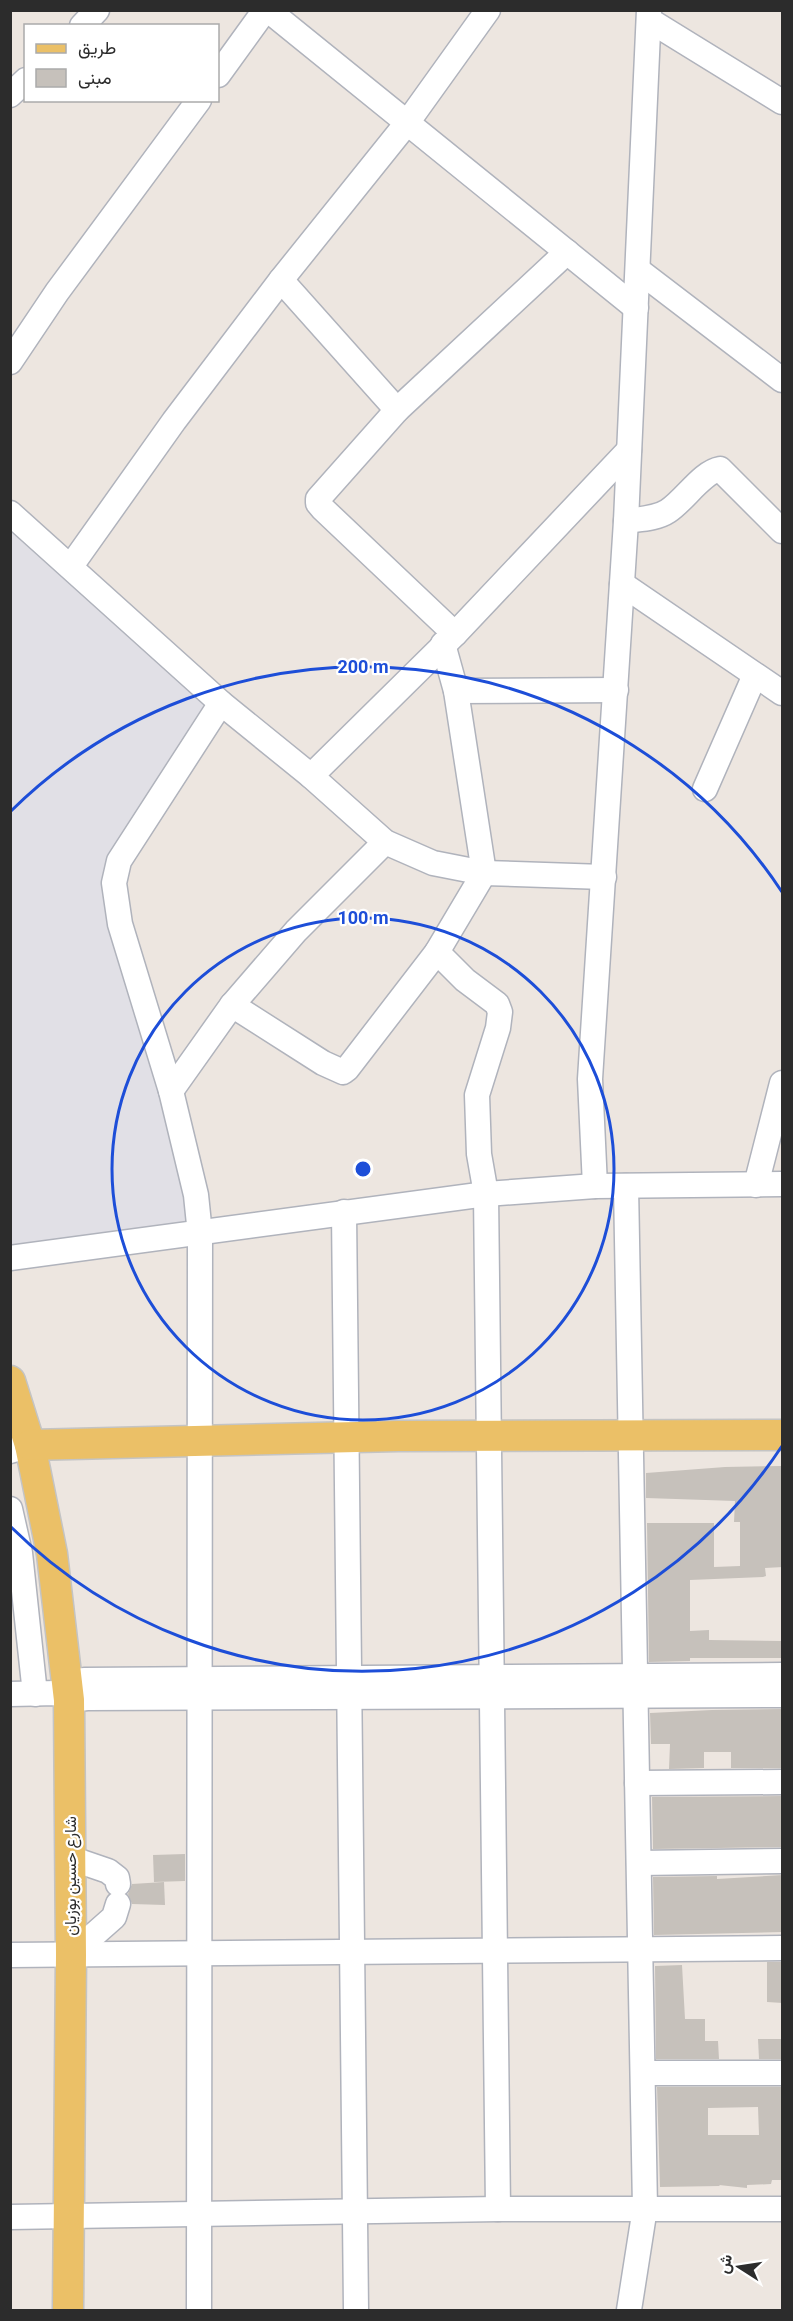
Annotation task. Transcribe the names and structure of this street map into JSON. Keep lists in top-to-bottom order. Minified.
{"streets":{"main road":["شارع حسين بوزيان"]},"legend":["طريق","مبنى"],"north":"left","rings":["200 m","100 m"]}
